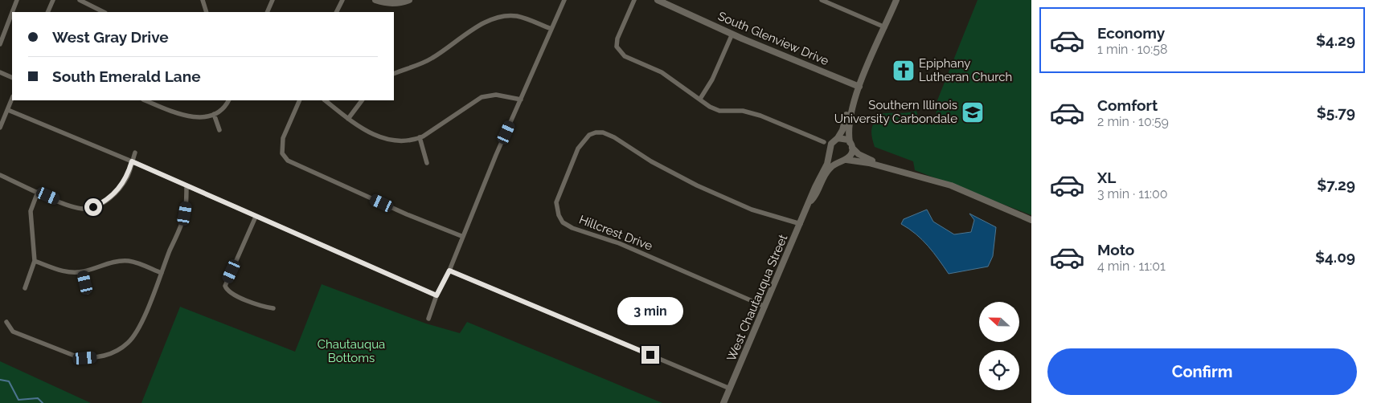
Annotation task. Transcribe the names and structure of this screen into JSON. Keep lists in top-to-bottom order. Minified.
{"streets":{"street":["South Glenview Drive","Hillcrest Drive","West Chautauqua Street"]},"crossings":[["South Glenview Drive","West Chautauqua Street"],["Hillcrest Drive","West Chautauqua Street"]],"parks":["Chautauqua Bottoms"],"places":{"church":["Epiphany Lutheran Church"],"school or university":["Southern Illinois University Carbondale"]},"north":"left","page":{"list":[{"name":"Economy","note":"1 min · 10:58","value":"$4.29"},{"name":"Comfort","note":"2 min · 10:59","value":"$5.79"},{"name":"XL","note":"3 min · 11:00","value":"$7.29"},{"name":"Moto","note":"4 min · 11:01","value":"$4.09"}],"banner":["West Gray Drive","South Emerald Lane"],"bubble":"3 min","buttons":"Confirm"}}
